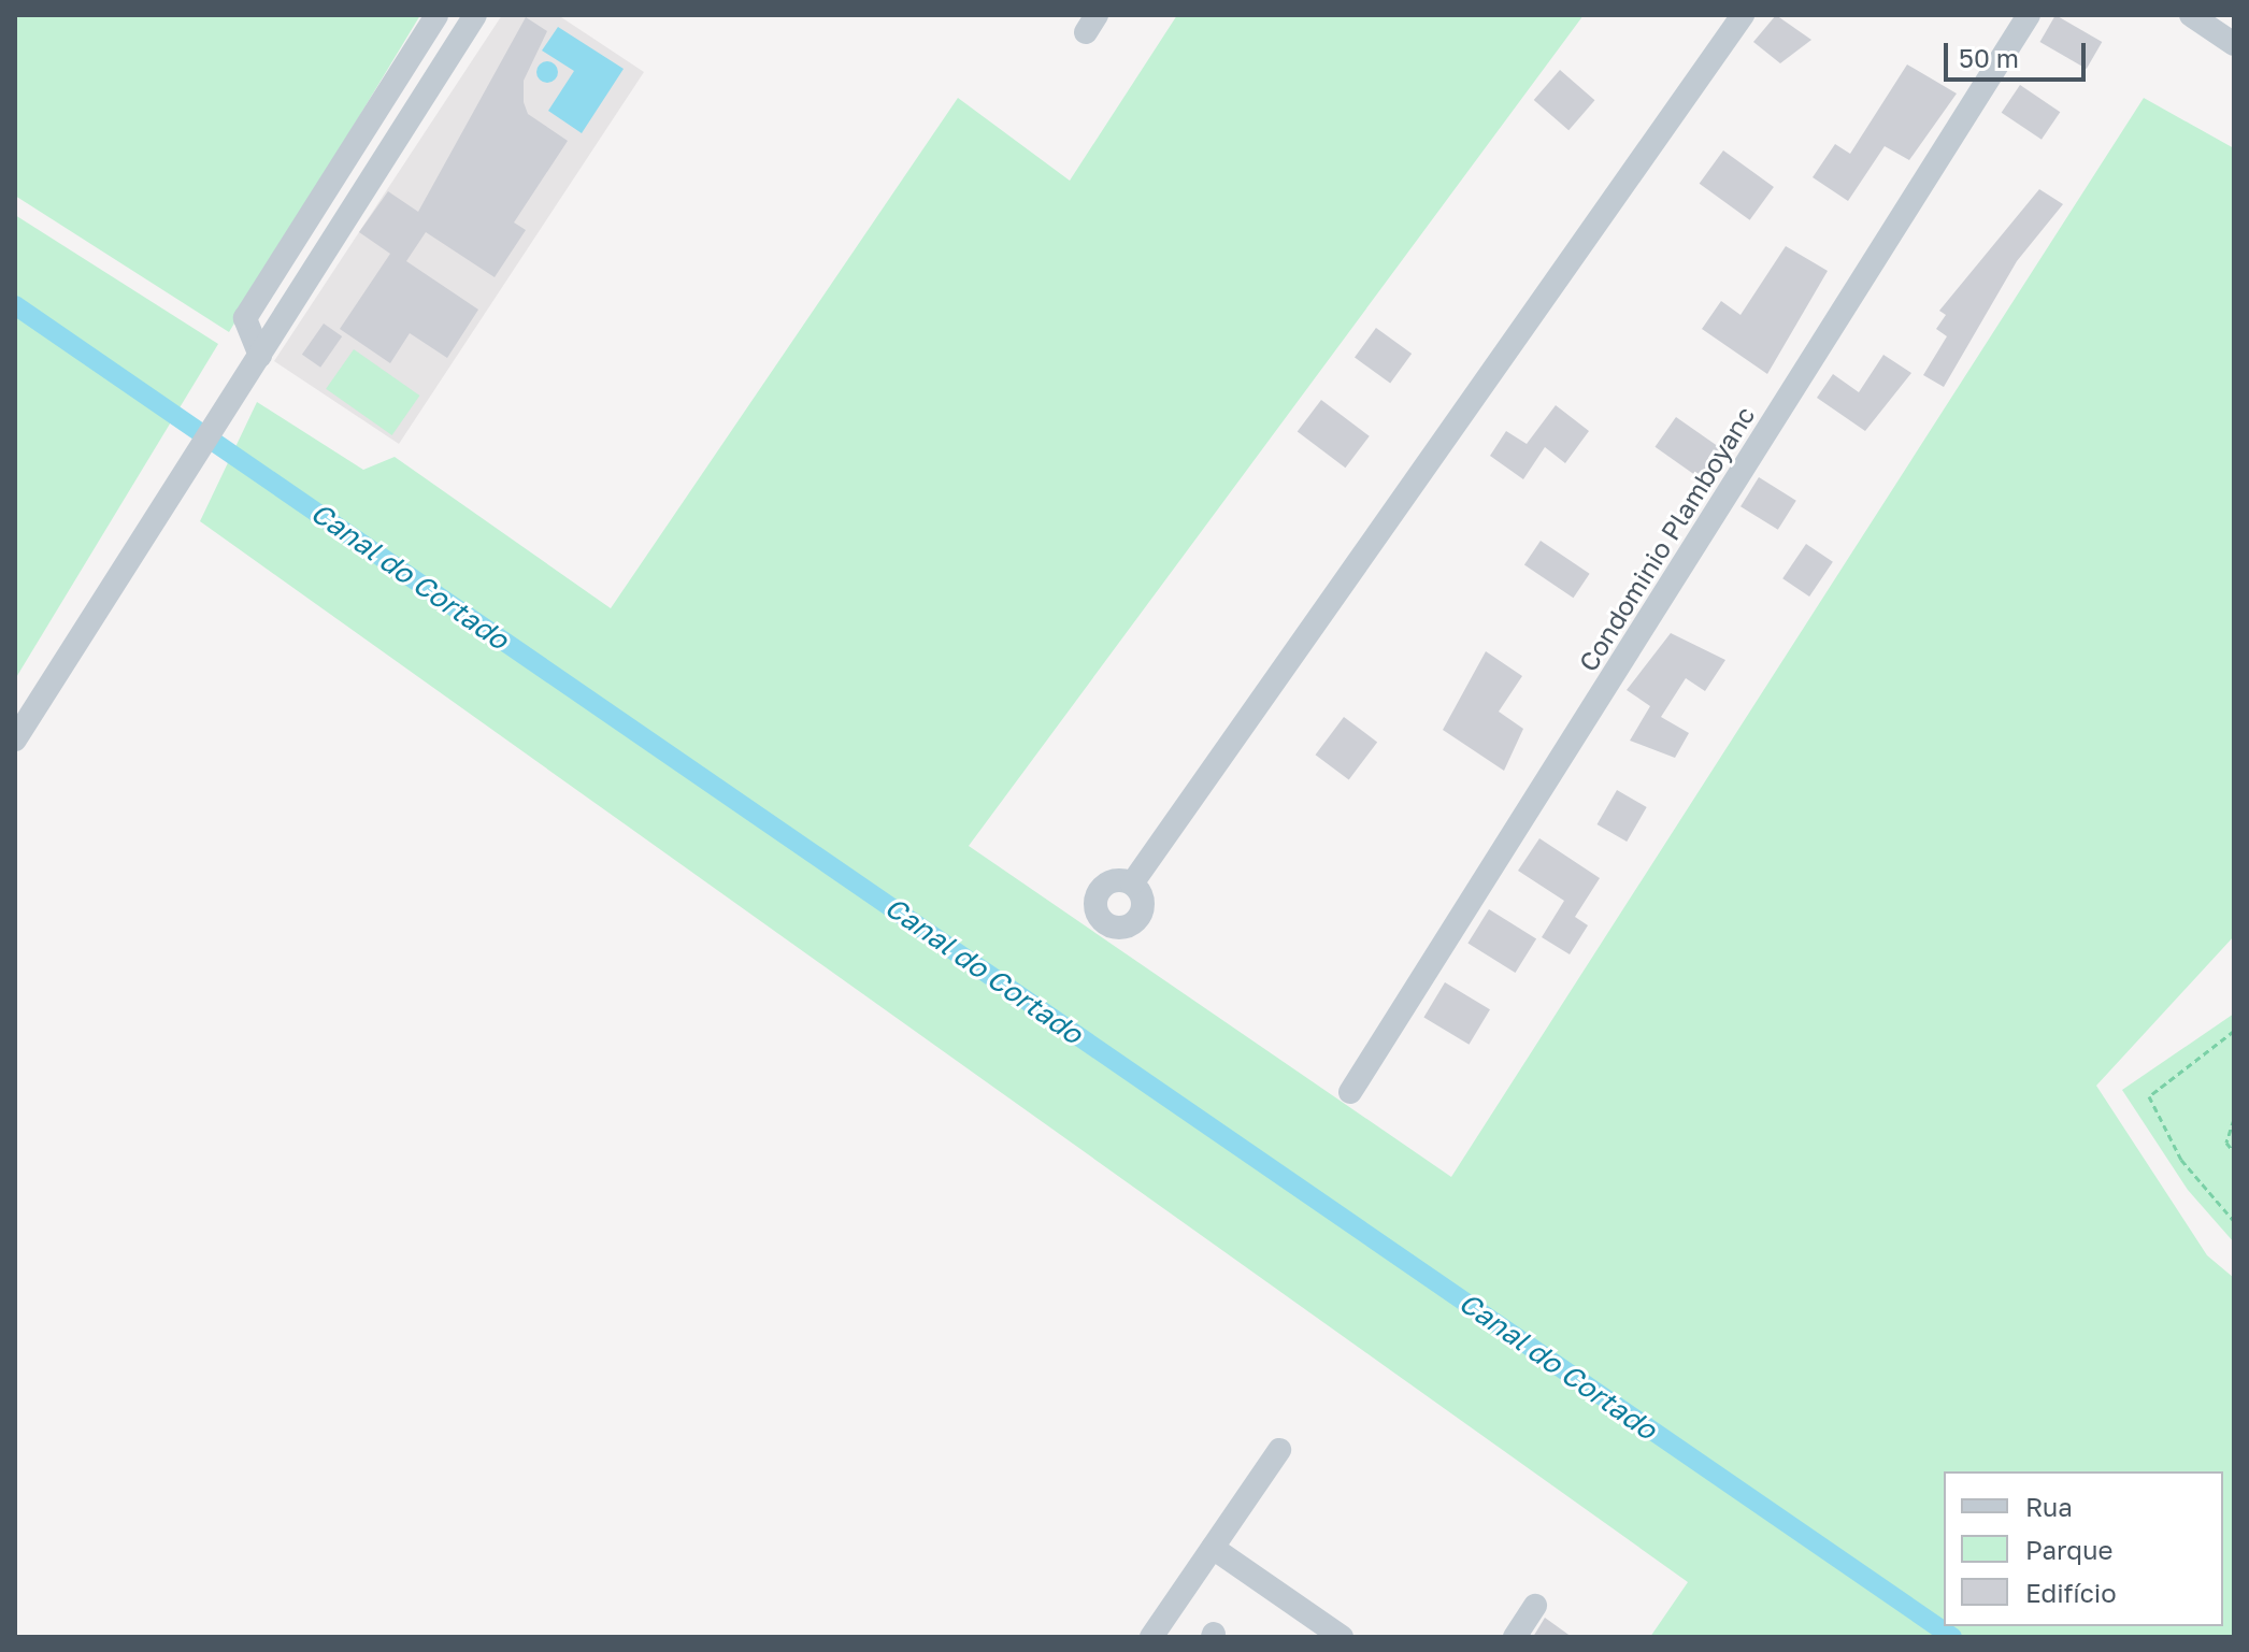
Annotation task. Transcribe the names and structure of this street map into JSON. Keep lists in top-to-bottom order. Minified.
{"streets":{"street":["Condominio Plamboyanc"]},"water":["Canal do Cortado"],"legend":["Rua","Parque","Edifício"],"scale_bar":"50 m"}
